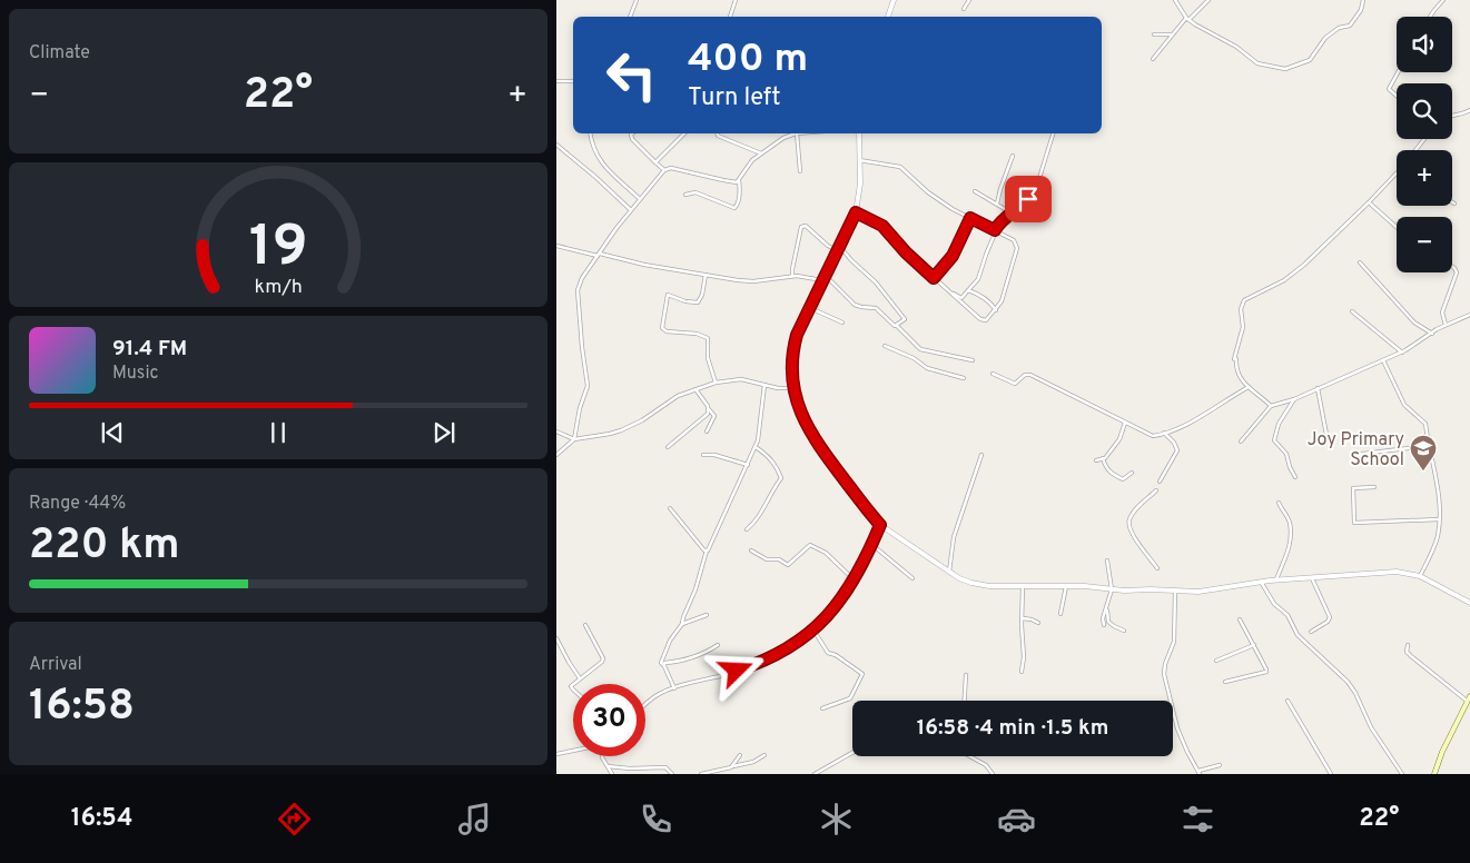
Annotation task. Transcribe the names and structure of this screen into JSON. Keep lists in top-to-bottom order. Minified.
{"places":{"school or university":["Joy Primary School"]},"page":{"tile":["Climate",["Range · 44%","220 km"],["Arrival","16:58"]],"map_buttons":["+","−"],"turn":["400 m","Turn left"],"heat":["−","22°","+"],"song":["91.4 FM","Music"],"limit":"30","trip":"16:58 · 4 min · 1.5 km","tabs":["16:54","22°"],"gauge":["19","km/h"]}}
